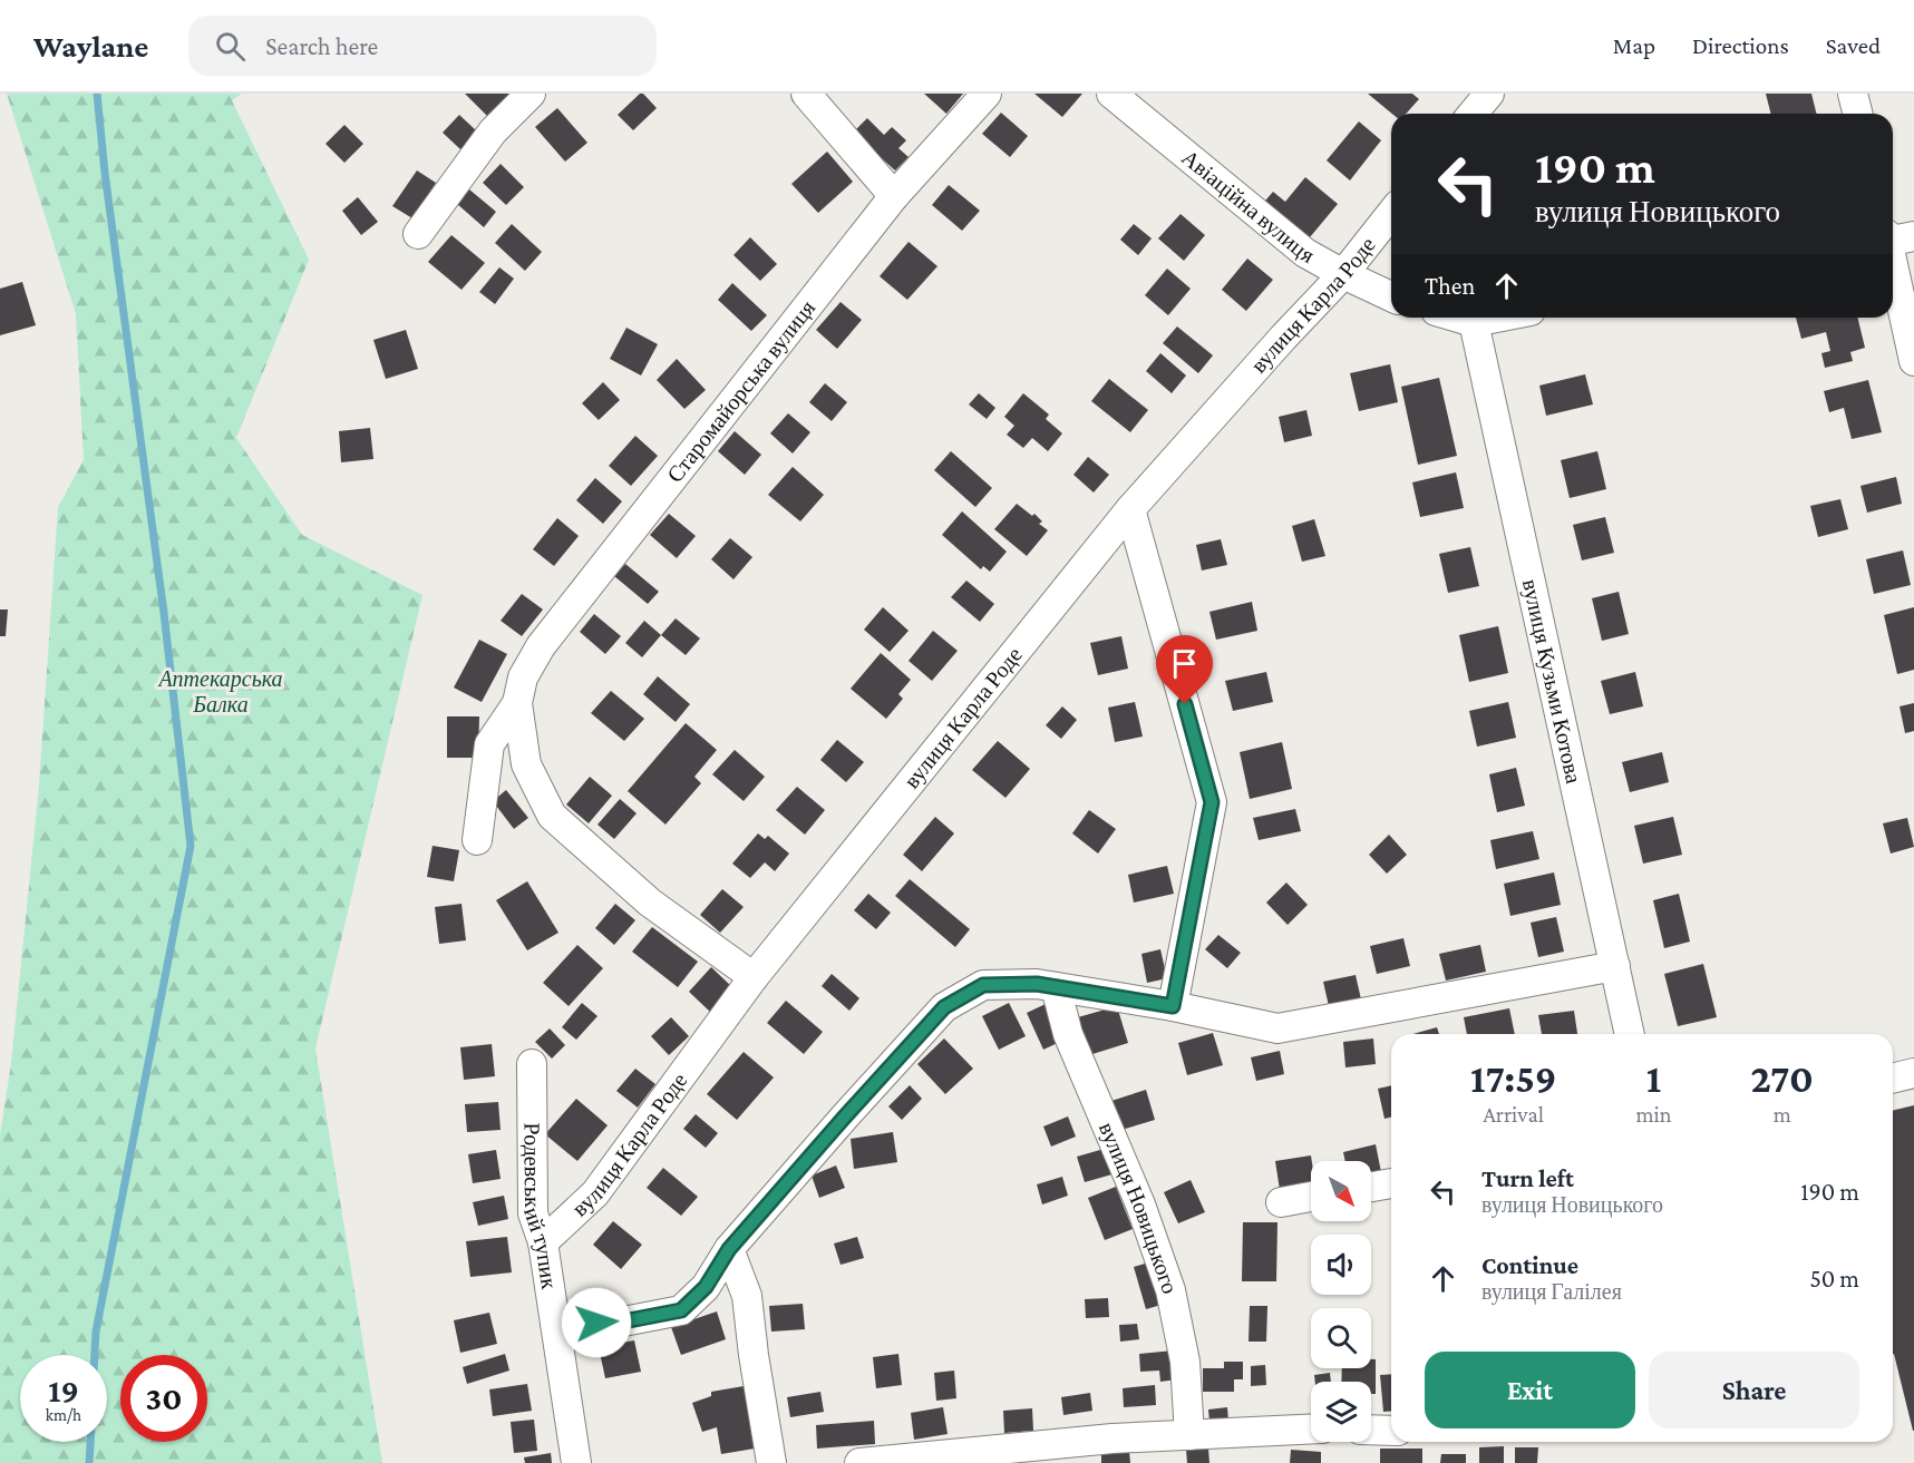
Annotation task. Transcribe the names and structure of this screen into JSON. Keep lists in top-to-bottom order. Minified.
{"streets":{"street":["Авіаційна вулиця","вулиця Карла Роде","Старомайорська вулиця","вулиця Кузьми Котова","Родевський тупик","вулиця Новицького"]},"crossings":[["Авіаційна вулиця","вулиця Карла Роде"],["вулиця Карла Роде","Старомайорська вулиця"],["вулиця Карла Роде","Родевський тупик"]],"parks":["Аптекарська Балка"],"north":"bottom right","page":{"header":"Waylane","search":"Search here","nav":["Map","Directions","Saved"],"turn":["190 m","вулиця Новицького"],"then":"Then","eta":["17:59","Arrival","1","min","270","m"],"list":[{"name":"Turn left","note":"вулиця Новицького","value":"190 m"},{"name":"Continue","note":"вулиця Галілея","value":"50 m"}],"buttons":["Exit","Share"],"speed":"19 km/h","limit":"30"}}
